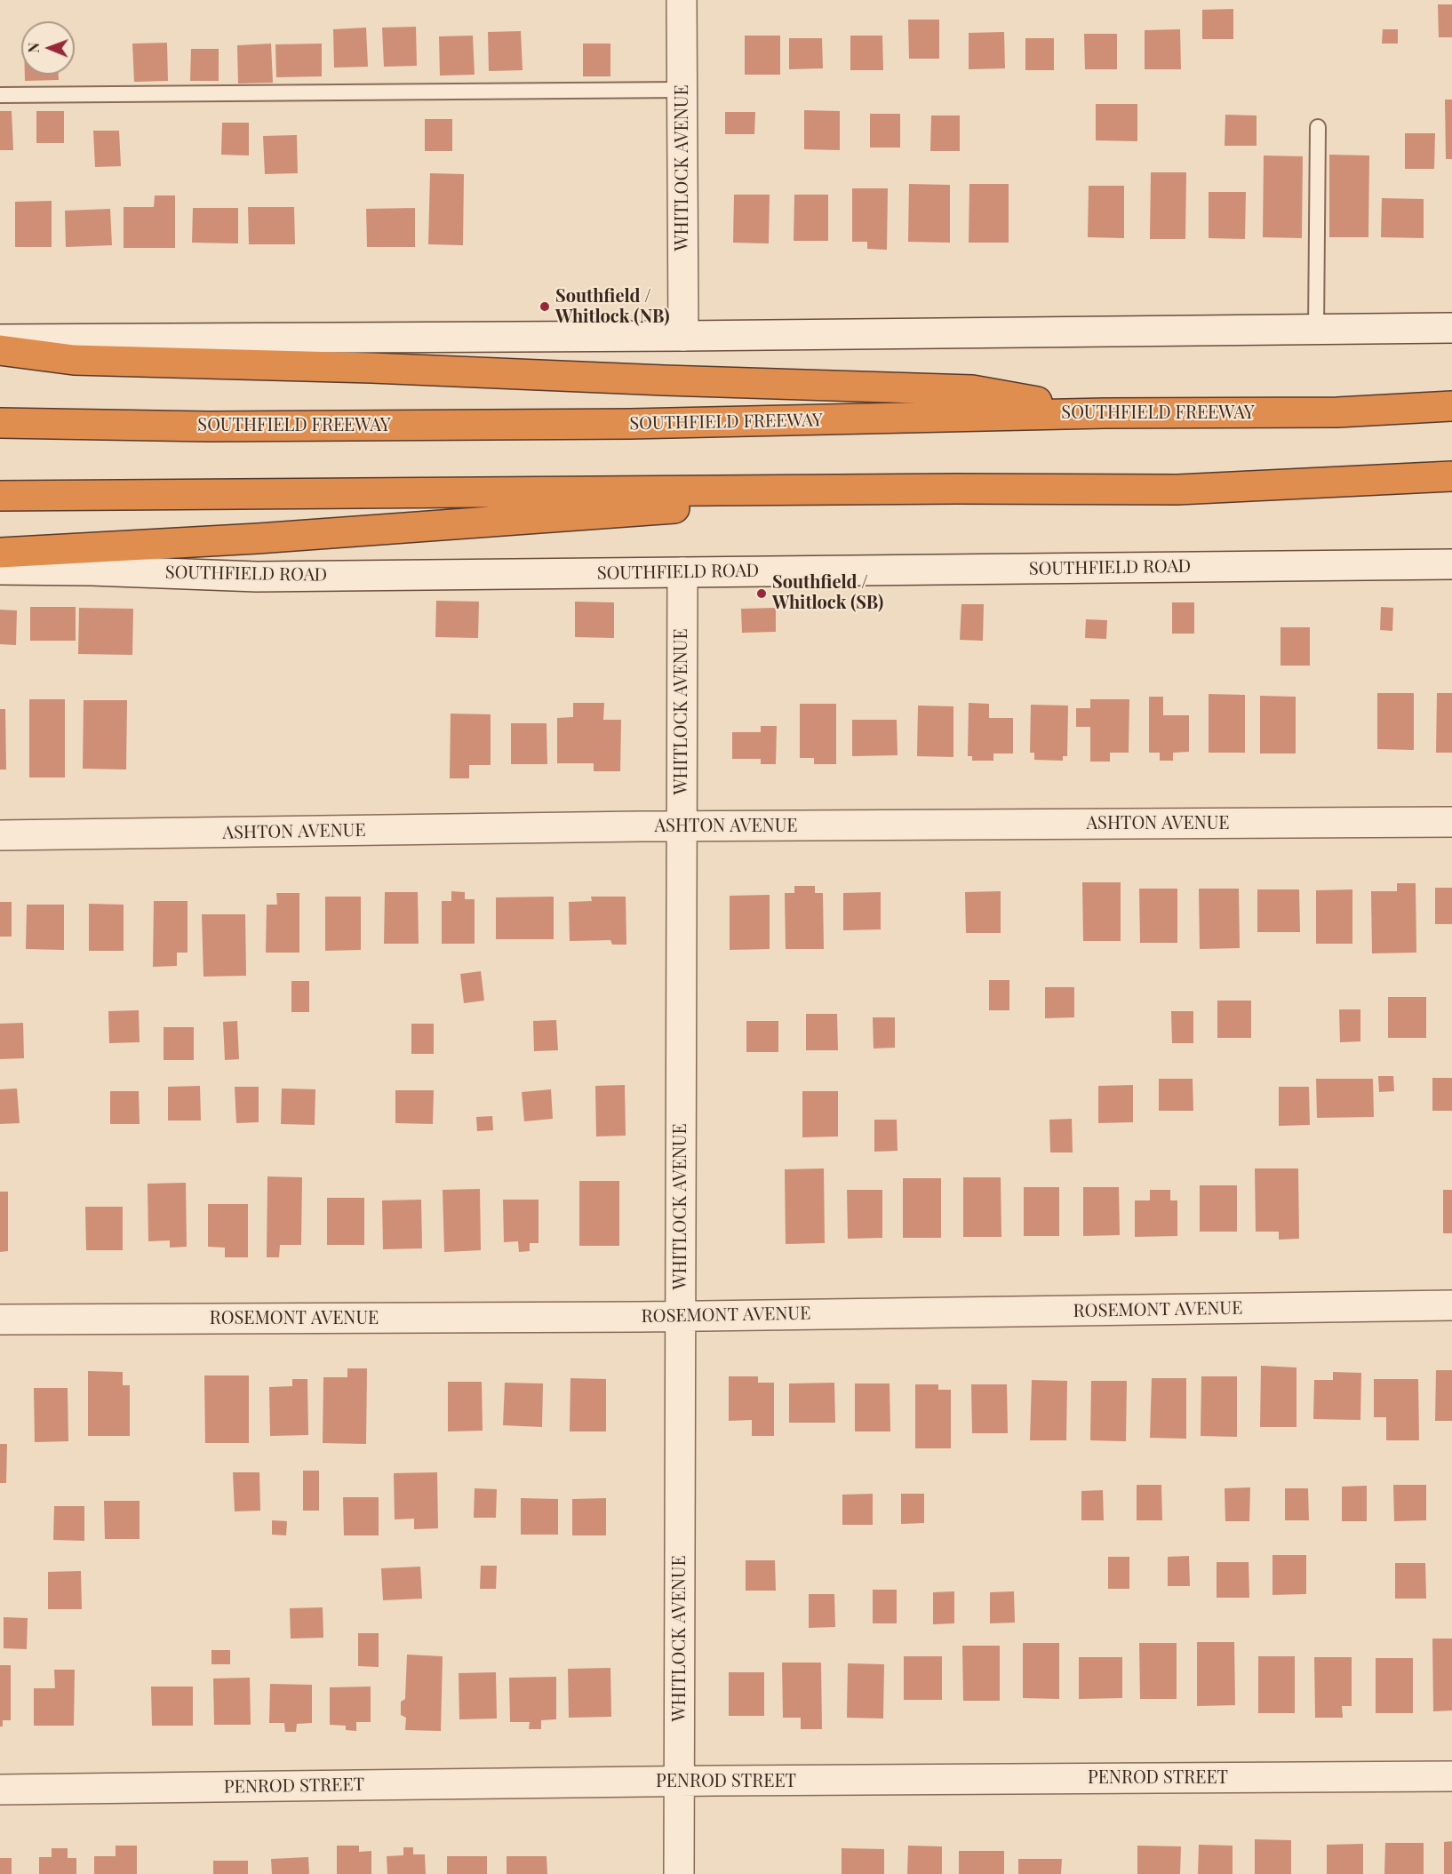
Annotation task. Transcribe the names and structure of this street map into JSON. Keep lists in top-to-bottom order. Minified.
{"streets":{"highway":["SOUTHFIELD FREEWAY"],"street":["WHITLOCK AVENUE","SOUTHFIELD ROAD","ASHTON AVENUE","ROSEMONT AVENUE","PENROD STREET"]},"crossings":[["WHITLOCK AVENUE","SOUTHFIELD ROAD"],["WHITLOCK AVENUE","ASHTON AVENUE"],["WHITLOCK AVENUE","ROSEMONT AVENUE"],["WHITLOCK AVENUE","PENROD STREET"]],"places":["Southfield / Whitlock (NB)","Southfield / Whitlock (SB)"],"north":"left"}
